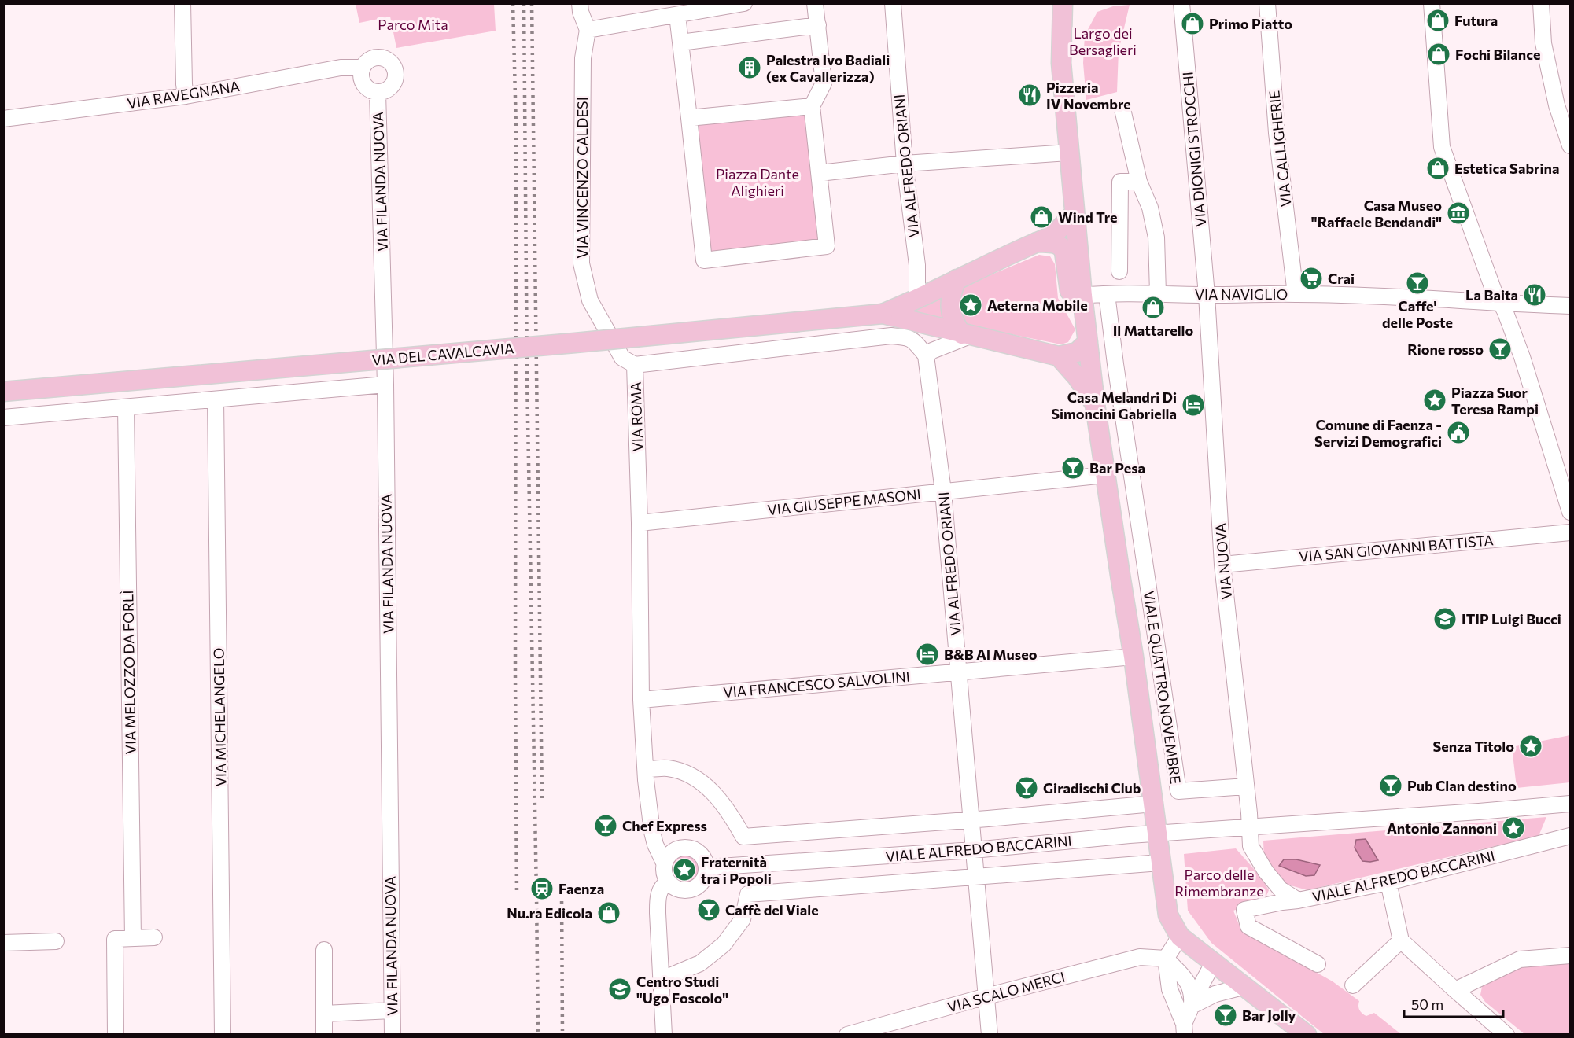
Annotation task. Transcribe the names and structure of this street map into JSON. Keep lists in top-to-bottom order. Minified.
{"streets":{"main road":["VIA DEL CAVALCAVIA","VIALE QUATTRO NOVEMBRE"],"street":["VIA RAVEGNANA","VIA CALLIGHERIE","VIA DIONIGI STROCCHI","VIA ALFREDO ORIANI","VIA VINCENZO CALDESI","VIA FILANDA NUOVA","VIA NAVIGLIO","VIA ROMA","VIA GIUSEPPE MASONI","VIA SAN GIOVANNI BATTISTA","VIA NUOVA","VIA MELOZZO DA FORLÌ","VIA FRANCESCO SALVOLINI","VIA MICHELANGELO","VIALE ALFREDO BACCARINI","VIA SCALO MERCI"]},"crossings":[["VIA RAVEGNANA","VIA FILANDA NUOVA"],["VIA CALLIGHERIE","VIA NAVIGLIO"],["VIA DIONIGI STROCCHI","VIA NAVIGLIO"],["VIA DIONIGI STROCCHI","VIA NUOVA"],["VIA ALFREDO ORIANI","VIA DEL CAVALCAVIA"],["VIA ALFREDO ORIANI","VIA ROMA"],["VIA ALFREDO ORIANI","VIA GIUSEPPE MASONI"],["VIA ALFREDO ORIANI","VIA FRANCESCO SALVOLINI"],["VIA ALFREDO ORIANI","VIALE ALFREDO BACCARINI"],["VIA ALFREDO ORIANI","VIA SCALO MERCI"],["VIA VINCENZO CALDESI","VIA ROMA"],["VIA FILANDA NUOVA","VIA DEL CAVALCAVIA"],["VIA NAVIGLIO","VIA NUOVA"],["VIA NAVIGLIO","VIALE QUATTRO NOVEMBRE"],["VIA DEL CAVALCAVIA","VIA MELOZZO DA FORLÌ"],["VIA DEL CAVALCAVIA","VIALE QUATTRO NOVEMBRE"],["VIA DEL CAVALCAVIA","VIA MICHELANGELO"],["VIA ROMA","VIA GIUSEPPE MASONI"],["VIA ROMA","VIA FRANCESCO SALVOLINI"],["VIA ROMA","VIALE ALFREDO BACCARINI"],["VIA GIUSEPPE MASONI","VIALE QUATTRO NOVEMBRE"],["VIA SAN GIOVANNI BATTISTA","VIA NUOVA"],["VIA NUOVA","VIALE QUATTRO NOVEMBRE"],["VIA NUOVA","VIALE ALFREDO BACCARINI"],["VIA FRANCESCO SALVOLINI","VIALE QUATTRO NOVEMBRE"],["VIALE QUATTRO NOVEMBRE","VIALE ALFREDO BACCARINI"]],"parks":["Parco Mita","Largo dei Bersaglieri","Piazza Dante Alighieri","Parco delle Rimembranze"],"places":{"shop":["Futura","Primo Piatto","Fochi Bilance","Estetica Sabrina","Wind Tre","Il Mattarello","Nu.ra Edicola"],"building":["Palestra Ivo Badiali (ex Cavallerizza)"],"restaurant":["Pizzeria IV Novembre","La Baita"],"museum":["Casa Museo \"Raffaele Bendandi\""],"supermarket":["Crai"],"bar":["Caffe' delle Poste","Rione rosso","Bar Pesa","Pub Clan destino","Giradischi Club","Chef Express","Caffè del Viale","Bar Jolly"],"place":["Aeterna Mobile","Piazza Suor Teresa Rampi","Senza Titolo","Antonio Zannoni","Fraternità tra i Popoli"],"hotel":["Casa Melandri Di Simoncini Gabriella","B&B Al Museo"],"public building":["Comune di Faenza - Servizi Demografici"],"school or university":["ITIP Luigi Bucci","Centro Studi \"Ugo Foscolo\""],"station":["Faenza"]},"scale_bar":"50 m"}
